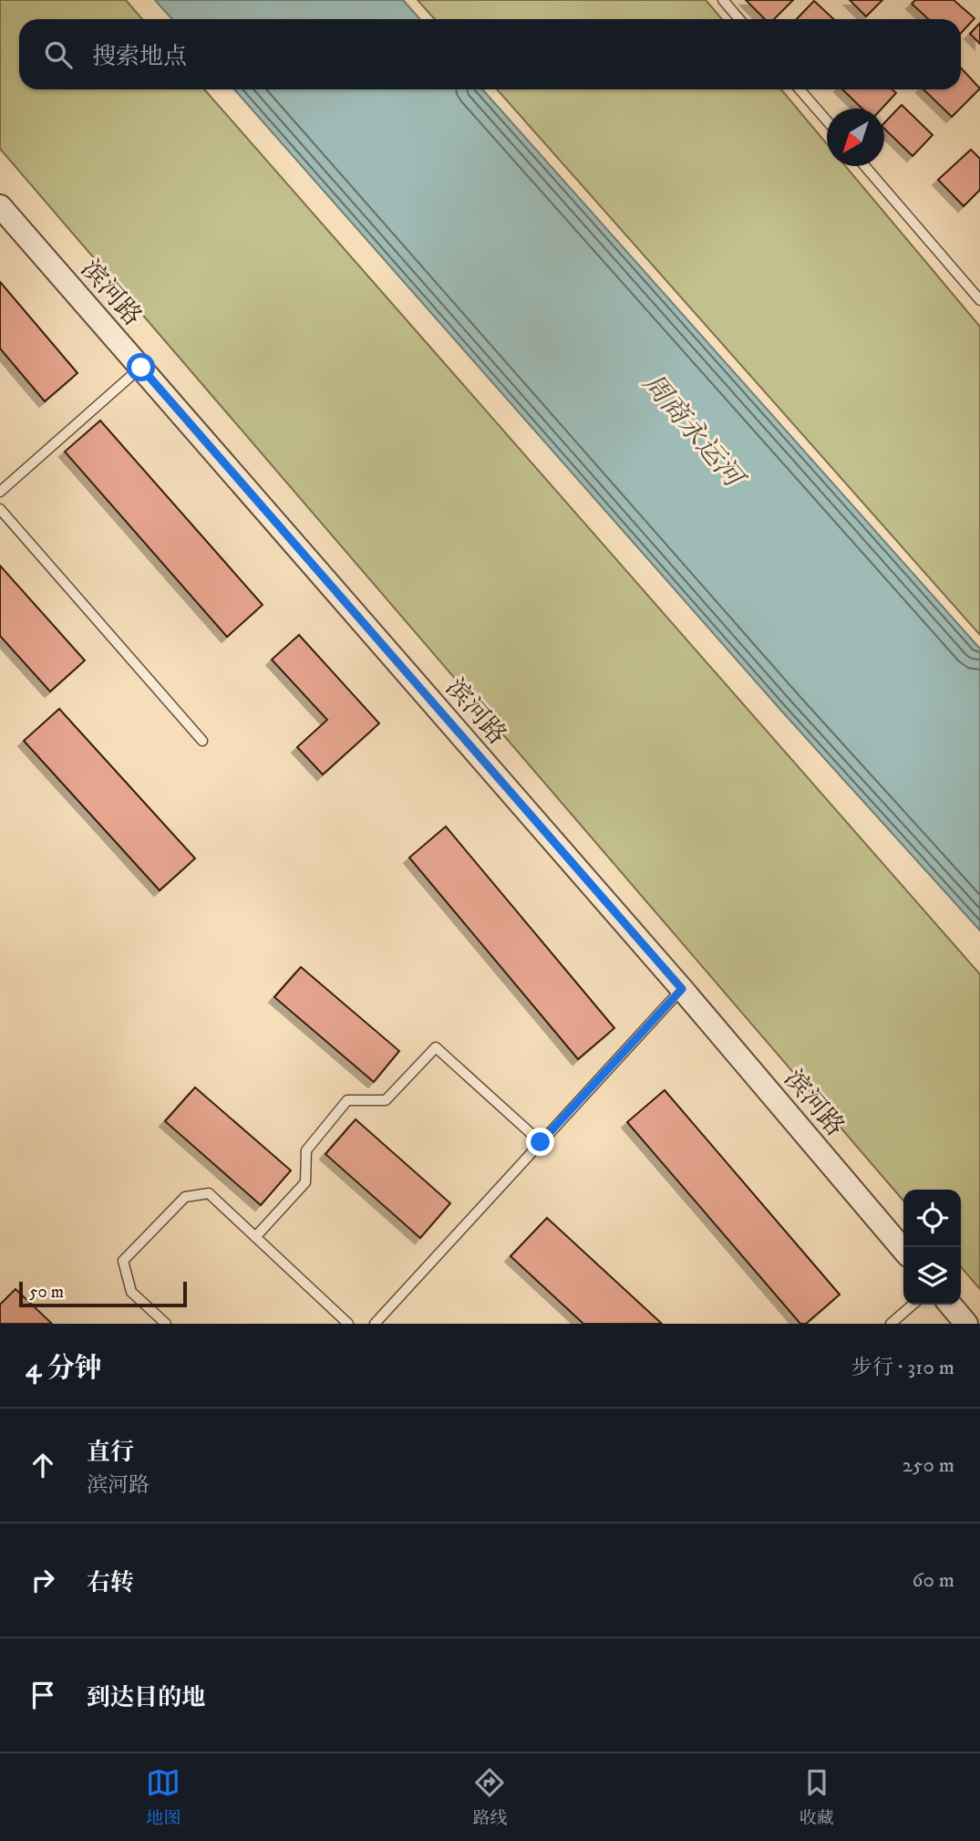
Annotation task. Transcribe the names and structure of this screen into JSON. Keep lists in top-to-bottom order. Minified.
{"streets":{"street":["滨河路"]},"water":["周商永运河"],"scale_bar":"50 m","north":"bottom left","page":{"search":"搜索地点","scale":"50 m","heading":["4 分钟","步行 · 310 m"],"list":[["直行","滨河路","250 m"],["右转","60 m"],"到达目的地"],"nav":["地图","路线","收藏"]}}
